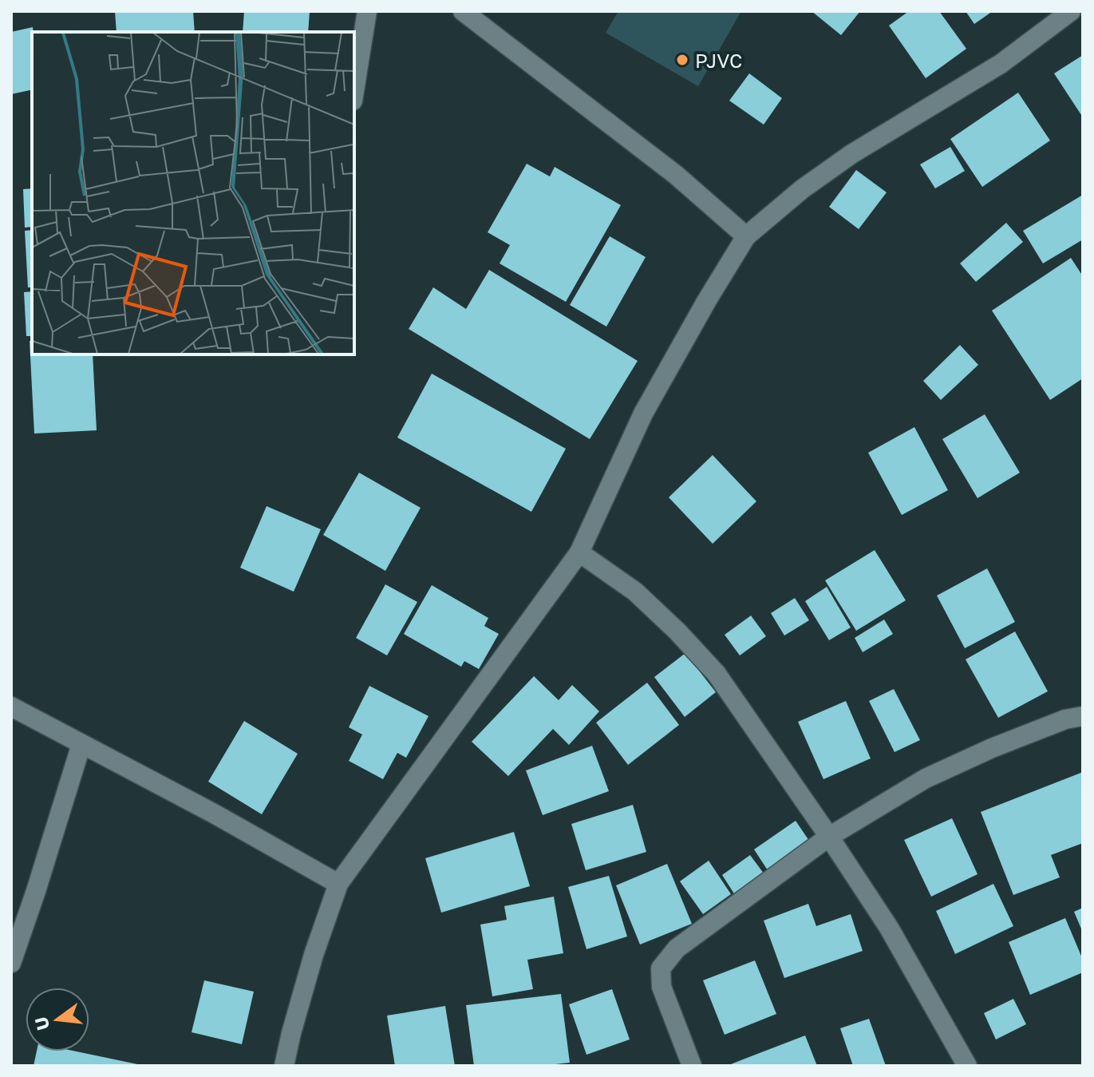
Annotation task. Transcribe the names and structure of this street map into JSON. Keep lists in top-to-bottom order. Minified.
{"places":["PJVC"],"north":"left"}
